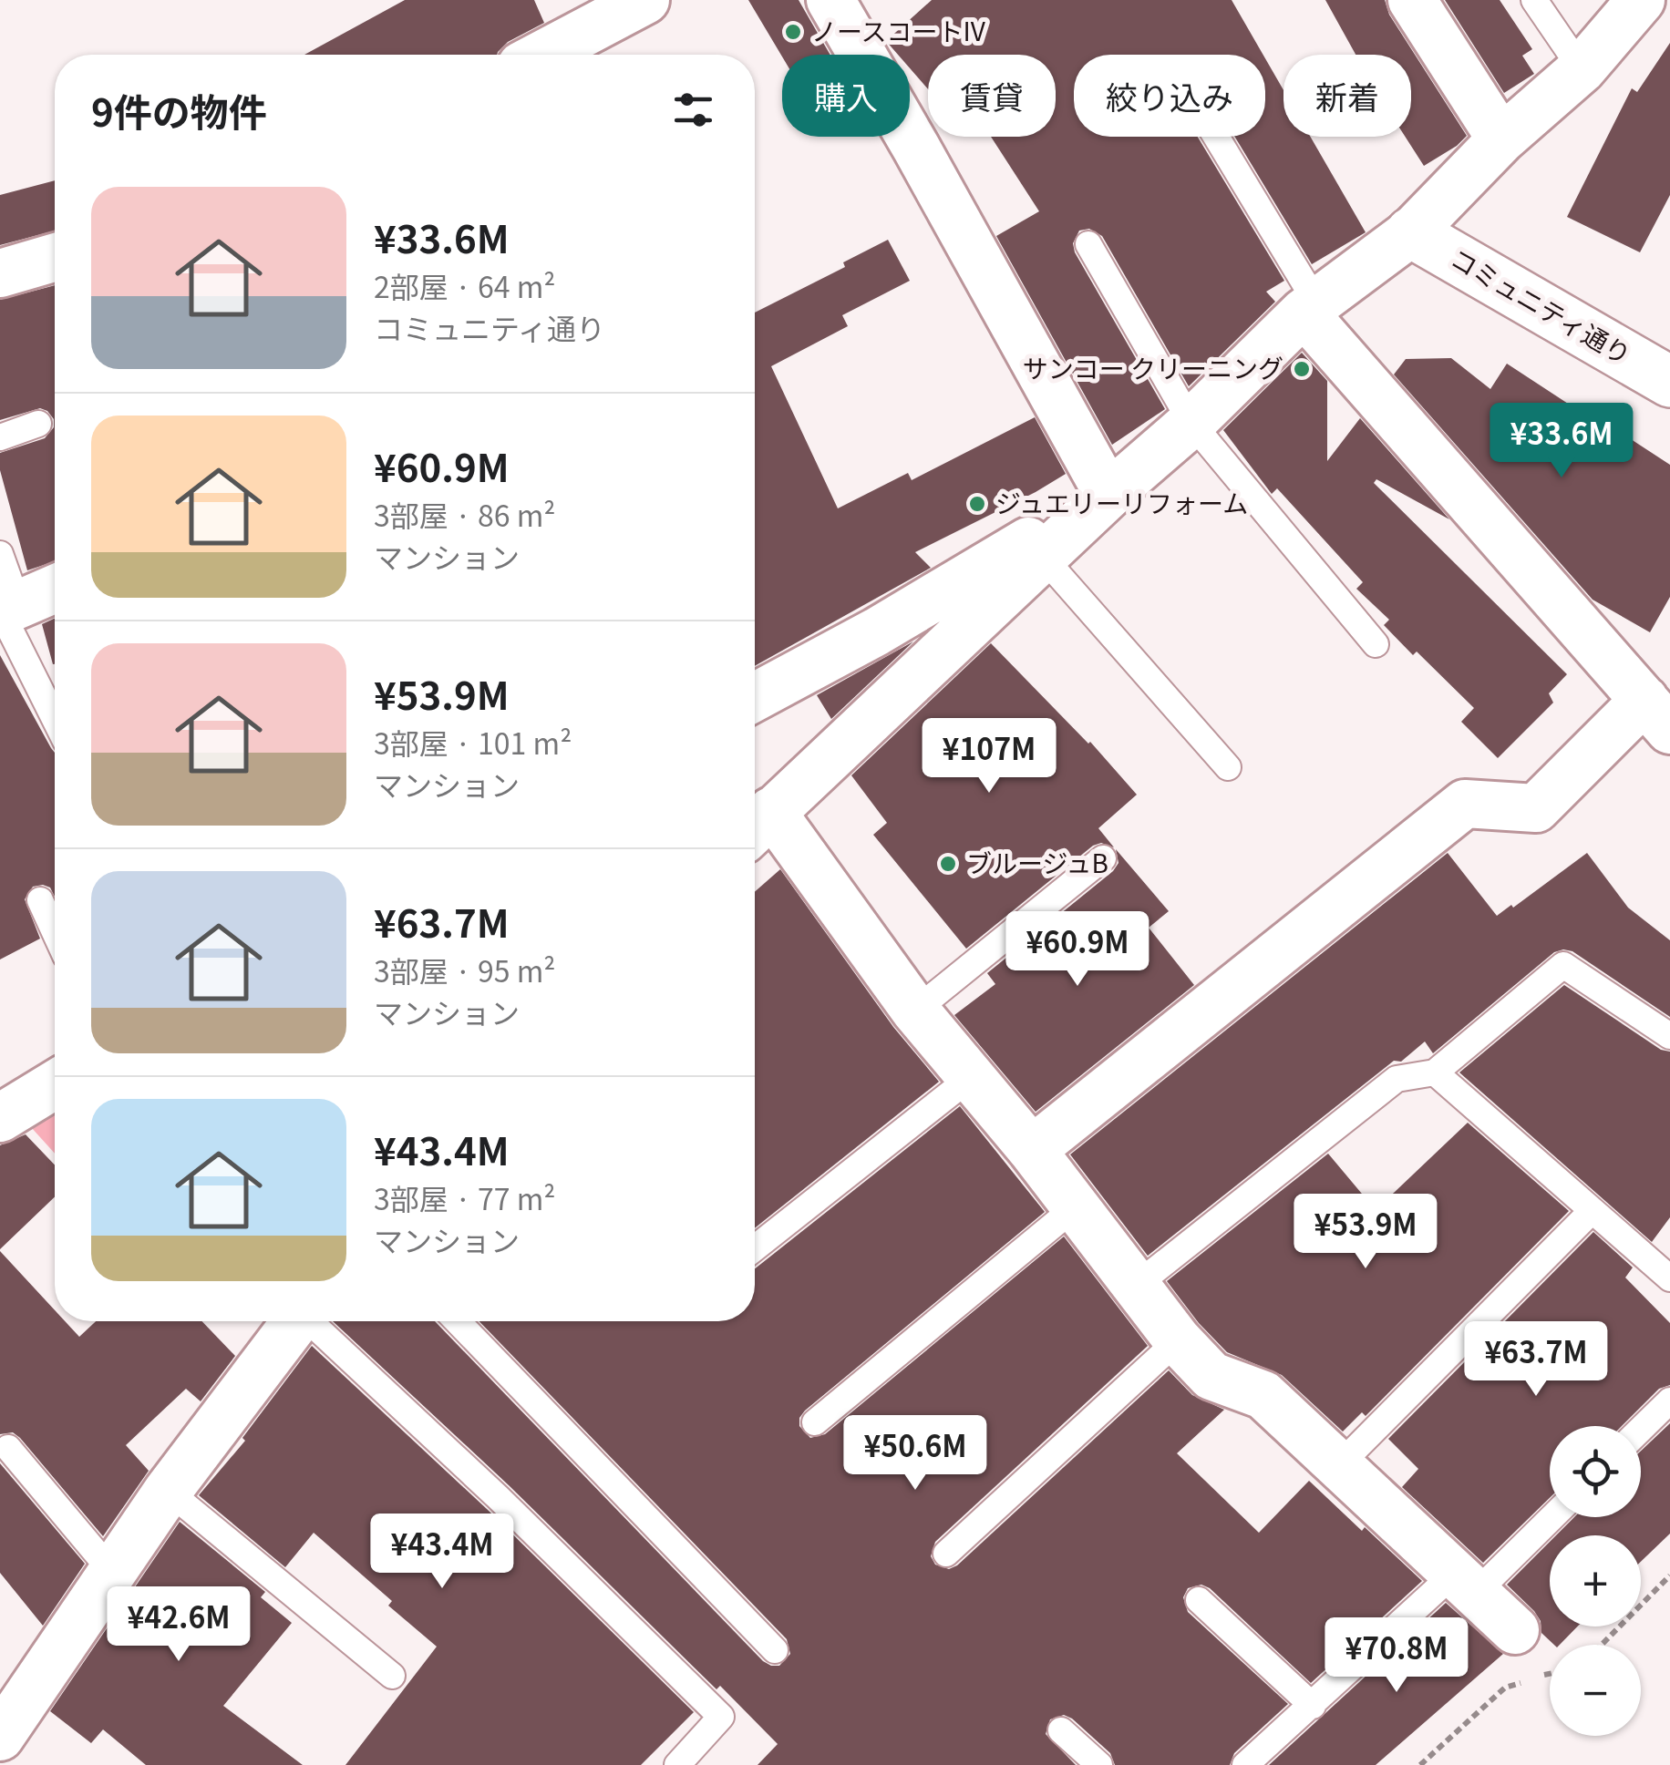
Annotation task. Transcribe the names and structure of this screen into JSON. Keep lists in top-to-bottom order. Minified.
{"streets":{"street":["コミュニティ通り"]},"places":["ノースコートIV","サンコー クリーニング","ジュエリーリフォーム","ブルージュB"],"page":{"chip":["購入","賃貸","絞り込み","新着"],"heading":"9件の物件","list":[{"name":"¥33.6M","note":"2部屋 · 64 m² · コミュニティ通り"},{"name":"¥60.9M","note":"3部屋 · 86 m² · マンション"},{"name":"¥53.9M","note":"3部屋 · 101 m² · マンション"},{"name":"¥63.7M","note":"3部屋 · 95 m² · マンション"},{"name":"¥43.4M","note":"3部屋 · 77 m² · マンション"}],"price":["¥33.6M","¥107M","¥60.9M","¥53.9M","¥63.7M","¥50.6M","¥43.4M","¥42.6M","¥70.8M"],"map_buttons":["+","−"]}}
